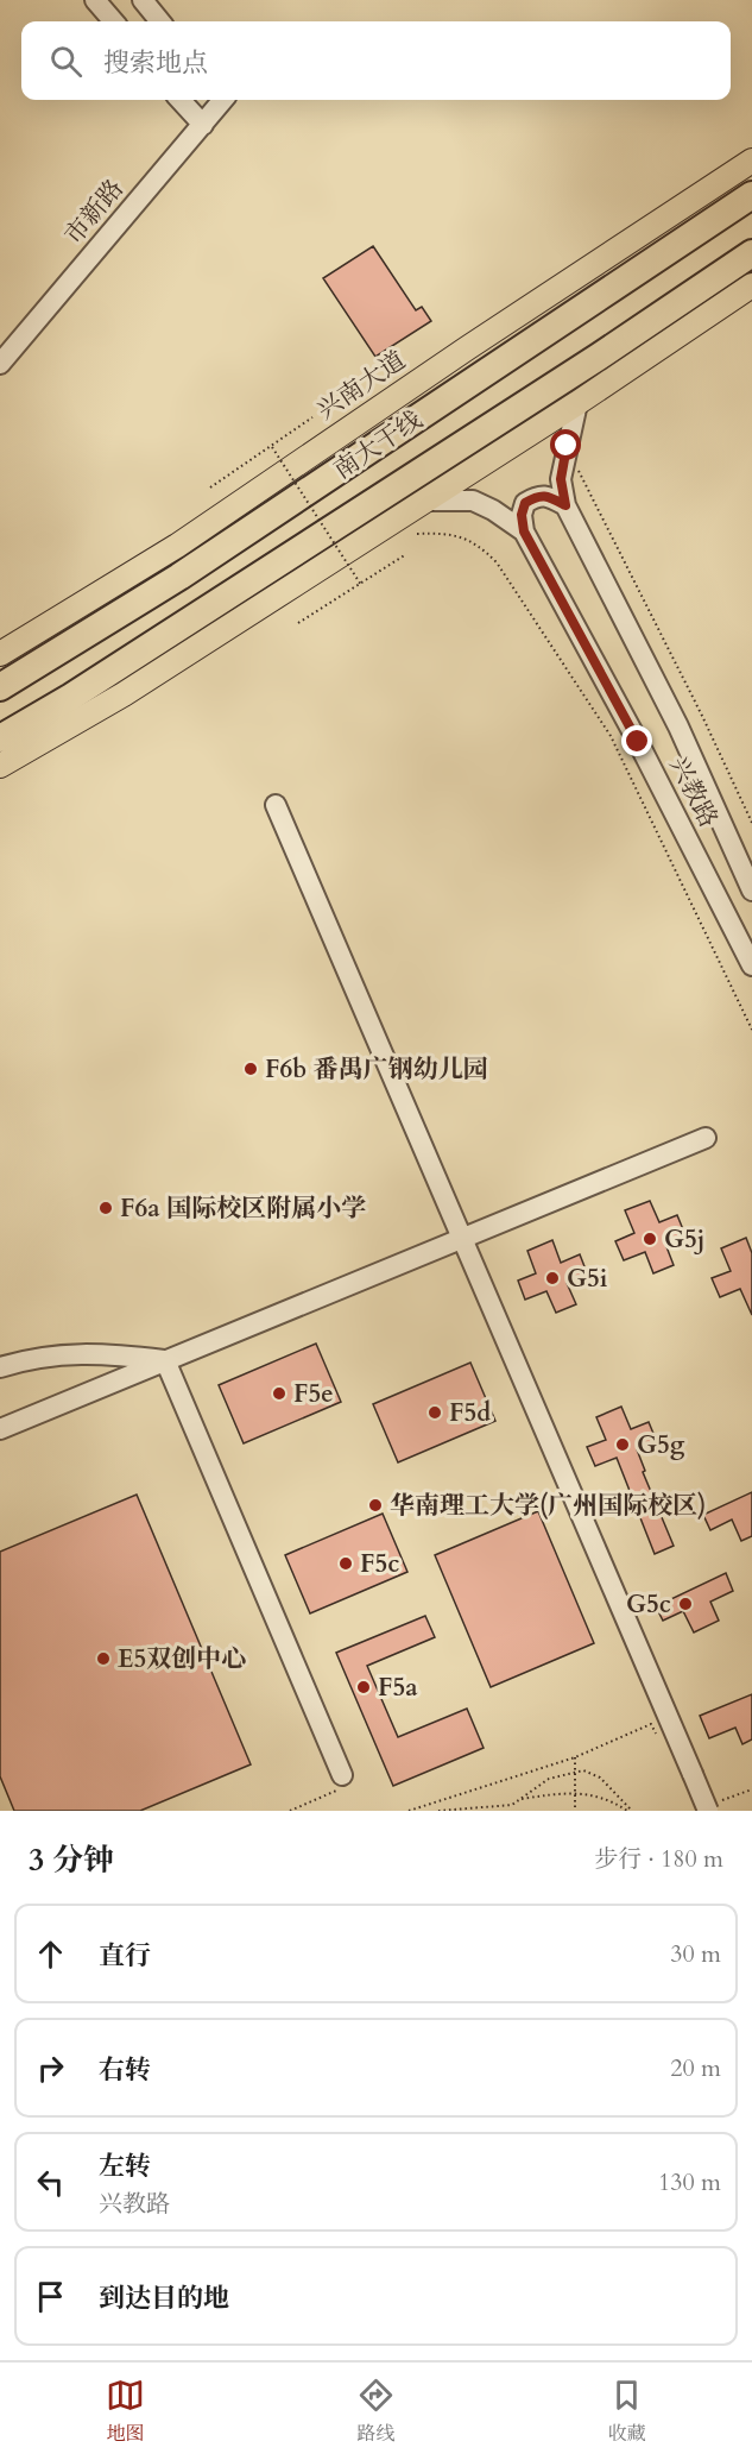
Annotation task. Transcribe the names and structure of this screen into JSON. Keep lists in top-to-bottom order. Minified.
{"streets":{"highway":["南大干线"],"main road":["兴南大道"],"street":["市新路","兴教路"]},"places":["F6b 番禺广钢幼儿园","F6a 国际校区附属小学","G5j","G5i","F5e","F5d","G5g","华南理工大学(广州国际校区)","F5c","G5c","E5双创中心","F5a"],"page":{"search":"搜索地点","heading":["3 分钟","步行 · 180 m"],"list":[["直行","30 m"],["右转","20 m"],["左转","兴教路","130 m"],"到达目的地"],"nav":["地图","路线","收藏"]}}
